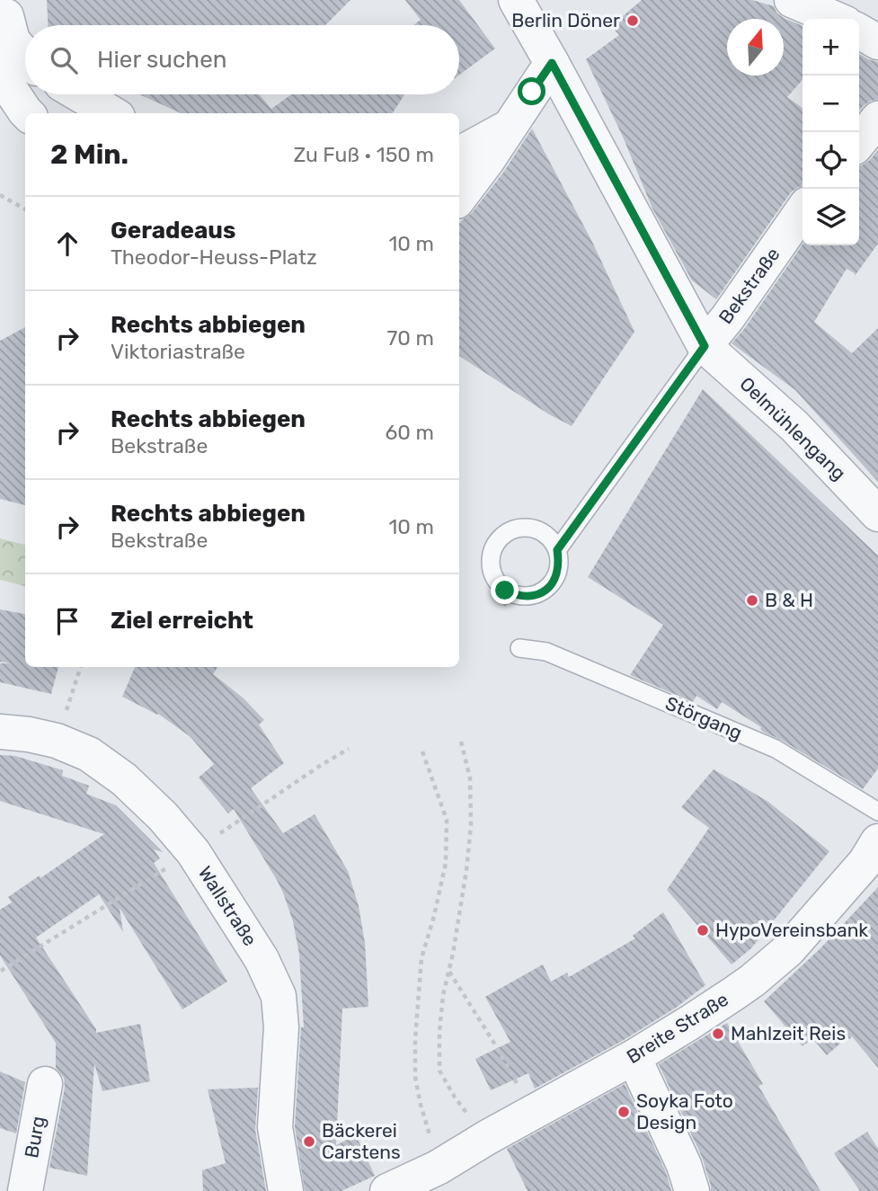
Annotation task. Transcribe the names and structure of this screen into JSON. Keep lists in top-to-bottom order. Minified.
{"streets":{"street":["Bekstraße","Oelmühlengang","Wallstraße","Breite Straße","Burg"],"lane":["Störgang"]},"crossings":[["Bekstraße","Oelmühlengang"]],"places":["Berlin Döner","B & H","HypoVereinsbank","Mahlzeit Reis","Soyka Foto Design","Bäckerei Carstens"],"north":"top","page":{"map_buttons":["+","−"],"search":"Hier suchen","heading":["2 Min.","Zu Fuß · 150 m"],"list":[["Geradeaus","Theodor-Heuss-Platz","10 m"],["Rechts abbiegen","Viktoriastraße","70 m"],["Rechts abbiegen","Bekstraße","60 m"],["Rechts abbiegen","Bekstraße","10 m"],"Ziel erreicht"]}}
